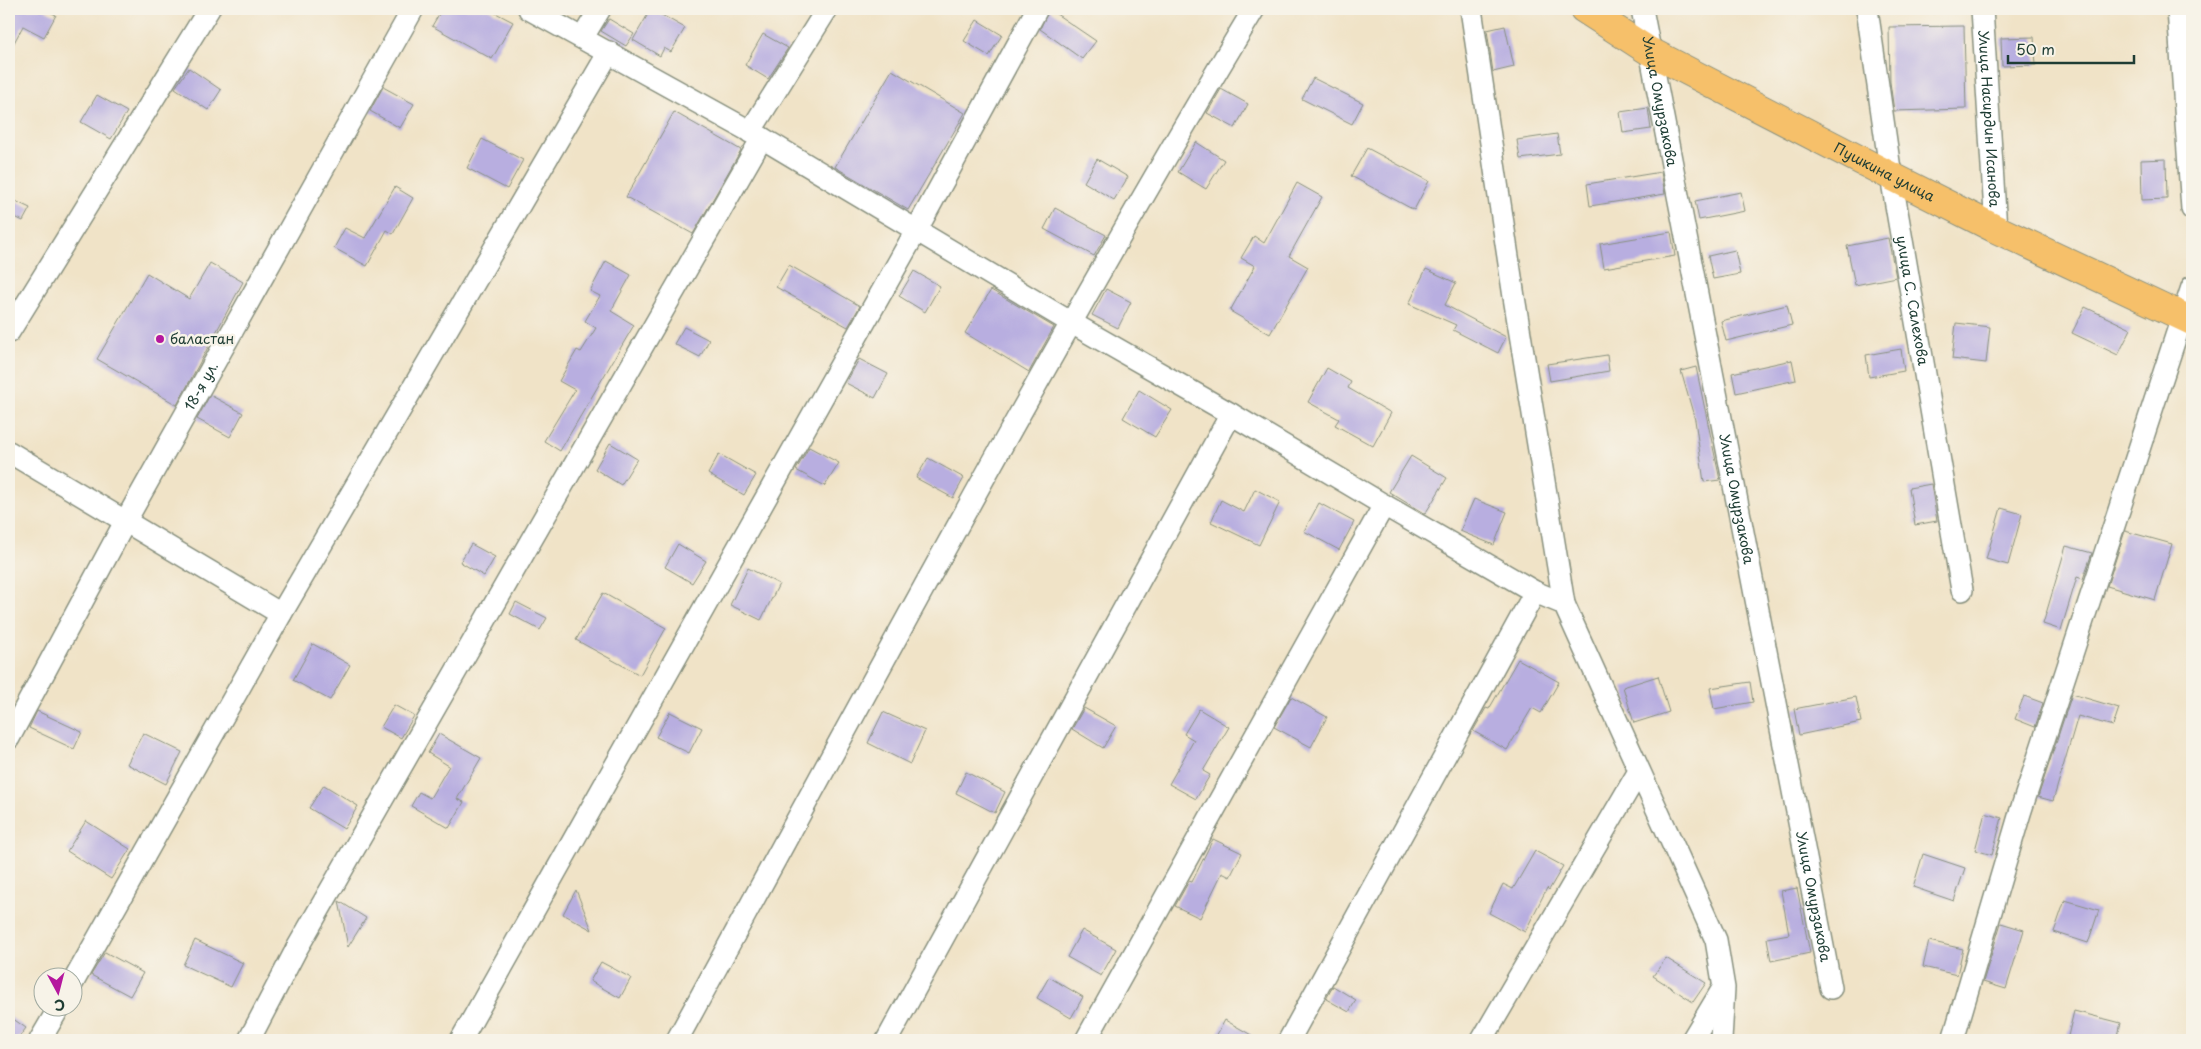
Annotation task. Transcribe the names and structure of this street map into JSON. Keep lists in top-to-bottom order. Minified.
{"streets":{"highway":["Пушкина улица"],"street":["Улица Омурзакова","Улица Насирдин Исанова","улица С. Салехова","18-я ул."]},"crossings":[["Улица Омурзакова","Пушкина улица"],["Улица Насирдин Исанова","Пушкина улица"],["Пушкина улица","улица С. Салехова"]],"places":["баластан"],"scale_bar":"50 m","north":"bottom"}
